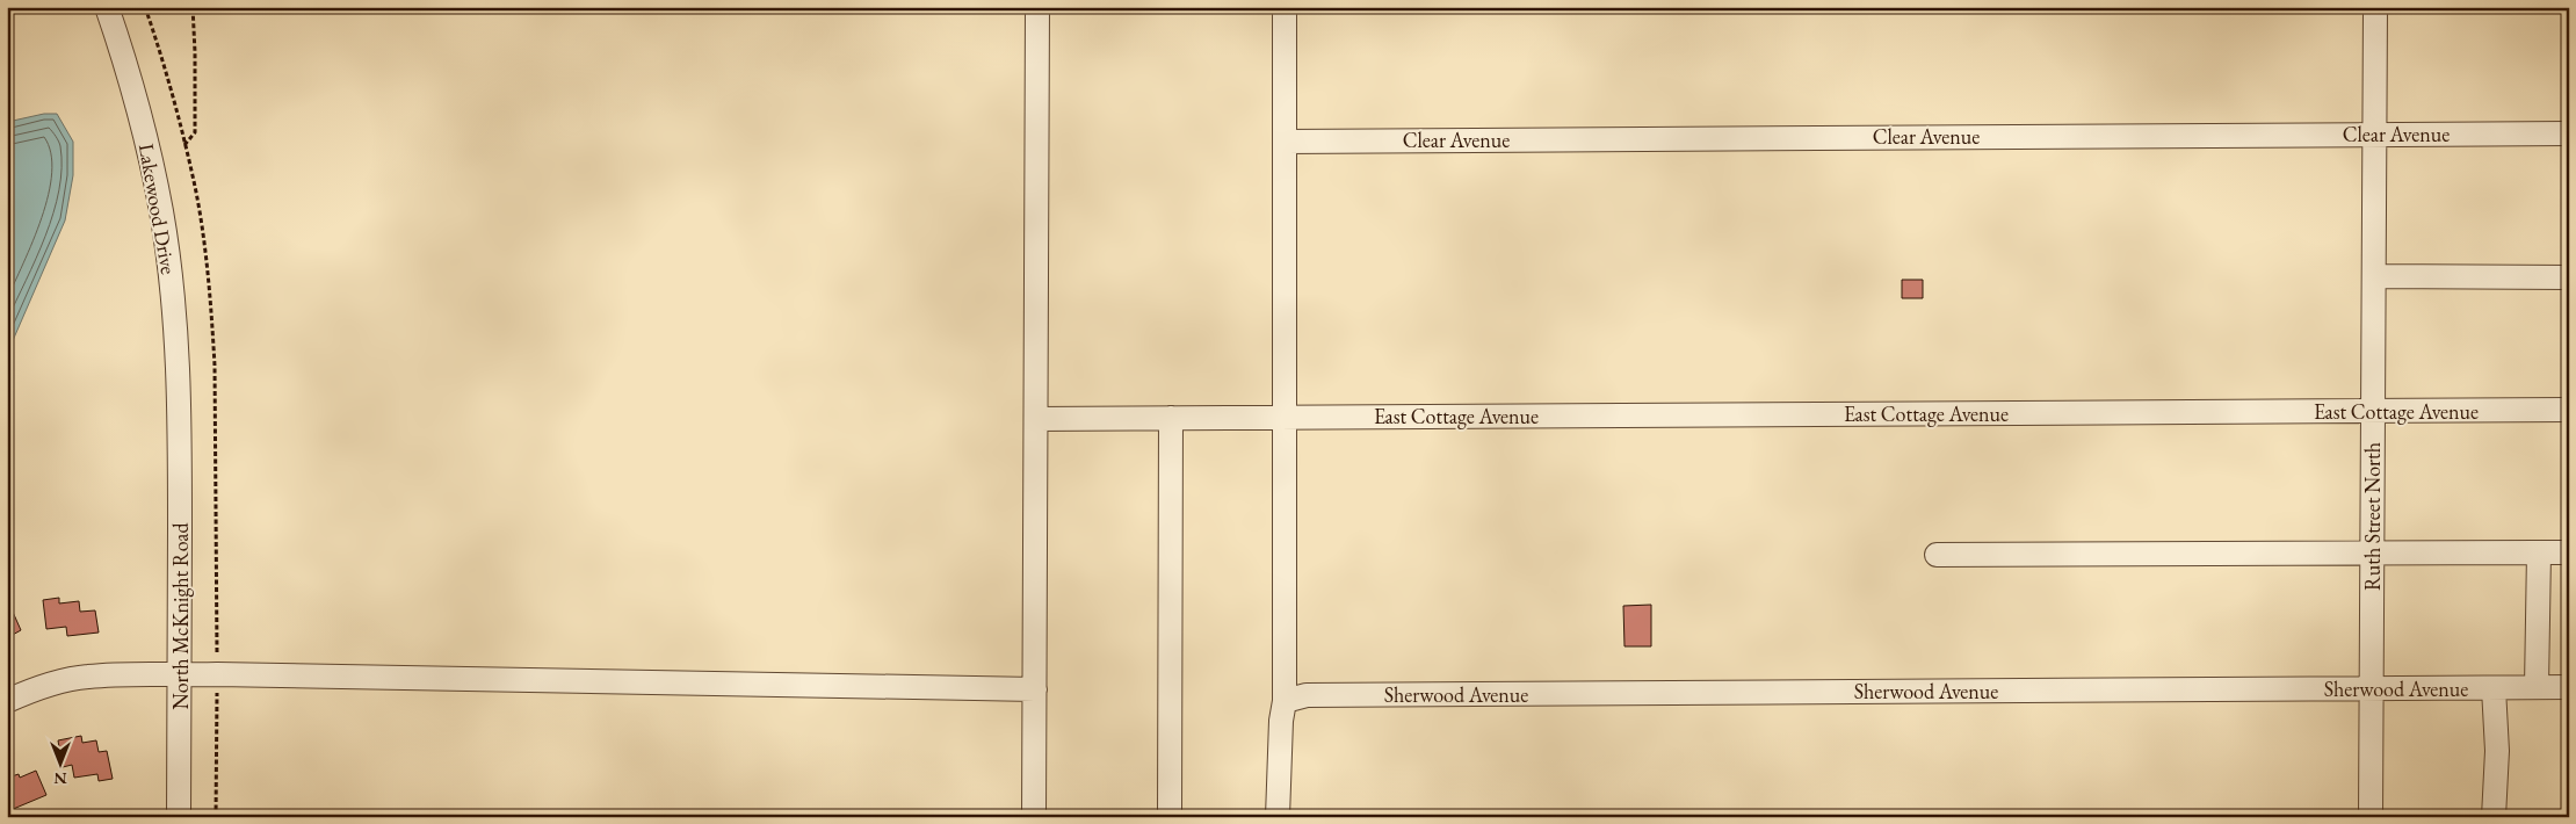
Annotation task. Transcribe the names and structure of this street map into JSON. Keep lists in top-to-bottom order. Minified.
{"streets":{"street":["Clear Avenue","Lakewood Drive","East Cottage Avenue","Ruth Street North","North McKnight Road","Sherwood Avenue"]},"crossings":[["Clear Avenue","Ruth Street North"],["Lakewood Drive","North McKnight Road"],["East Cottage Avenue","Ruth Street North"],["Ruth Street North","Sherwood Avenue"]],"north":"bottom"}
